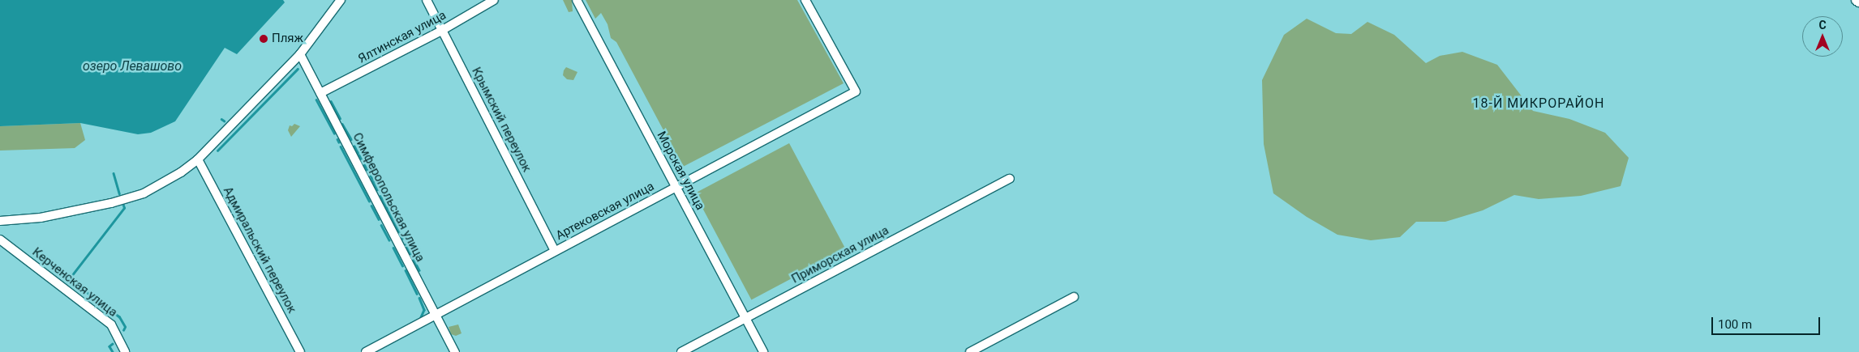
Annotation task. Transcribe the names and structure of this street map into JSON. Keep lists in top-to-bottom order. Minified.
{"streets":{"street":["Ялтинская улица","Крымский переулок","Морская улица","Симферопольская улица","Артековская улица","Адмиральский переулок","Приморская улица","Керченская улица"]},"crossings":[["Ялтинская улица","Крымский переулок"],["Ялтинская улица","Симферопольская улица"],["Крымский переулок","Артековская улица"],["Морская улица","Артековская улица"],["Морская улица","Приморская улица"],["Симферопольская улица","Артековская улица"]],"districts":["18-Й МИКРОРАЙОН"],"water":["озеро Левашово"],"places":["Пляж"],"scale_bar":"100 m","north":"top"}
